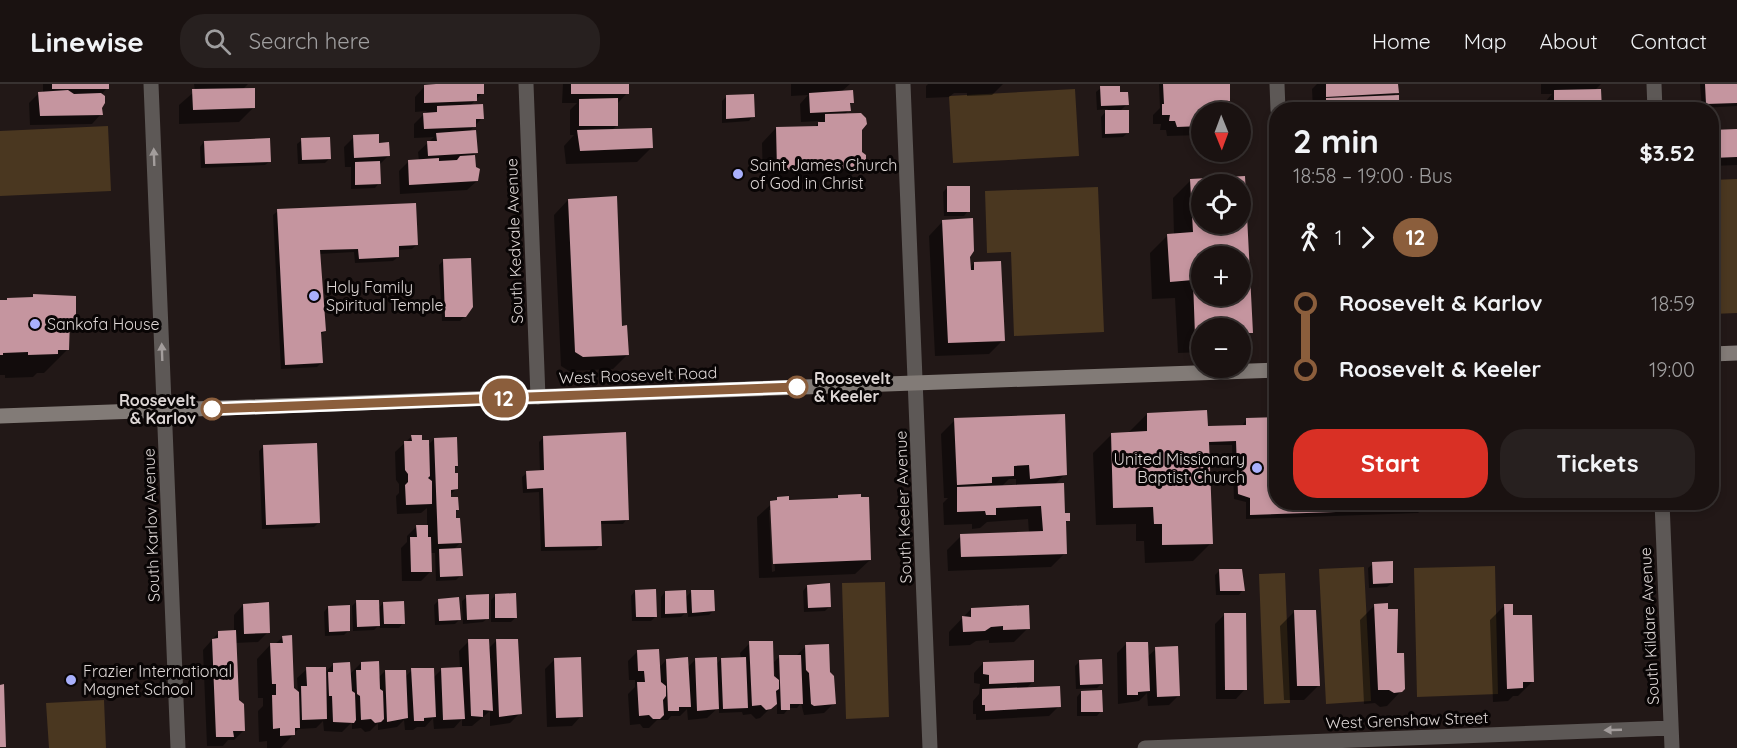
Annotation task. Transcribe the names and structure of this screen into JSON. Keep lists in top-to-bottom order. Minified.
{"streets":{"main road":["West Roosevelt Road"],"street":["South Kedvale Avenue","South Keeler Avenue","South Karlov Avenue","South Kildare Avenue","West Grenshaw Street"]},"crossings":[["South Kedvale Avenue","West Roosevelt Road"],["West Roosevelt Road","South Keeler Avenue"],["West Roosevelt Road","South Karlov Avenue"],["South Kildare Avenue","West Grenshaw Street"]],"one_way":["South Karlov Avenue","West Grenshaw Street"],"places":["Saint James Church of God in Christ","Holy Family Spiritual Temple","Sankofa House","Roosevelt & Keeler","Roosevelt & Karlov","United Missionary Baptist Church","Frazier International Magnet School"],"lines":["bus line 12"],"north":"bottom","page":{"header":"Linewise","search":"Search here","nav":["Home","Map","About","Contact"],"on_map":"12","map_buttons":["+","−"],"heading":["2 min","18:58 – 19:00 · Bus","$3.52"],"legs":["1","12"],"list":[{"name":"Roosevelt & Karlov","value":"18:59"},{"name":"Roosevelt & Keeler","value":"19:00"}],"buttons":["Start","Tickets"]}}
